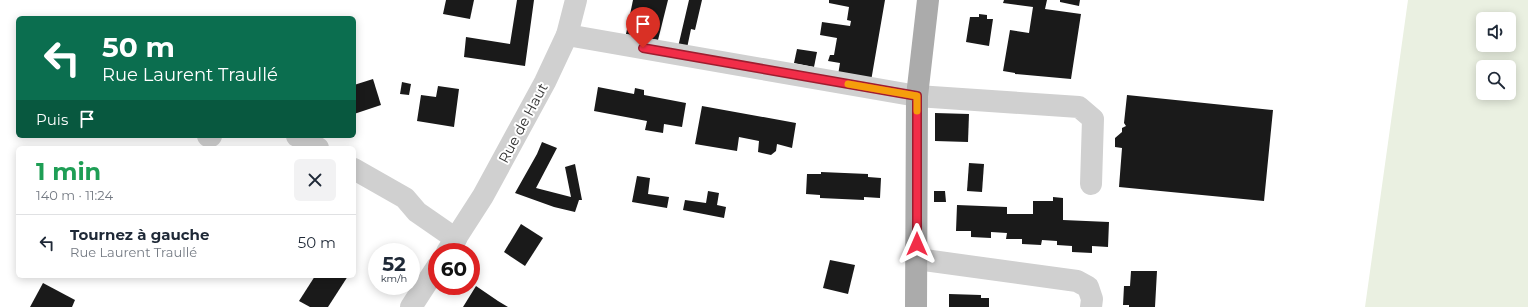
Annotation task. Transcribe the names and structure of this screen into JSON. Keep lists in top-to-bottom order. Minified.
{"streets":{"street":["Rue de Haut"]},"page":{"turn":["50 m","Rue Laurent Traullé"],"then":"Puis","heading":["1 min","140 m · 11:24"],"list":[{"name":"Tournez à gauche","note":"Rue Laurent Traullé","value":"50 m"}],"speed":"52 km/h","limit":"60"}}
